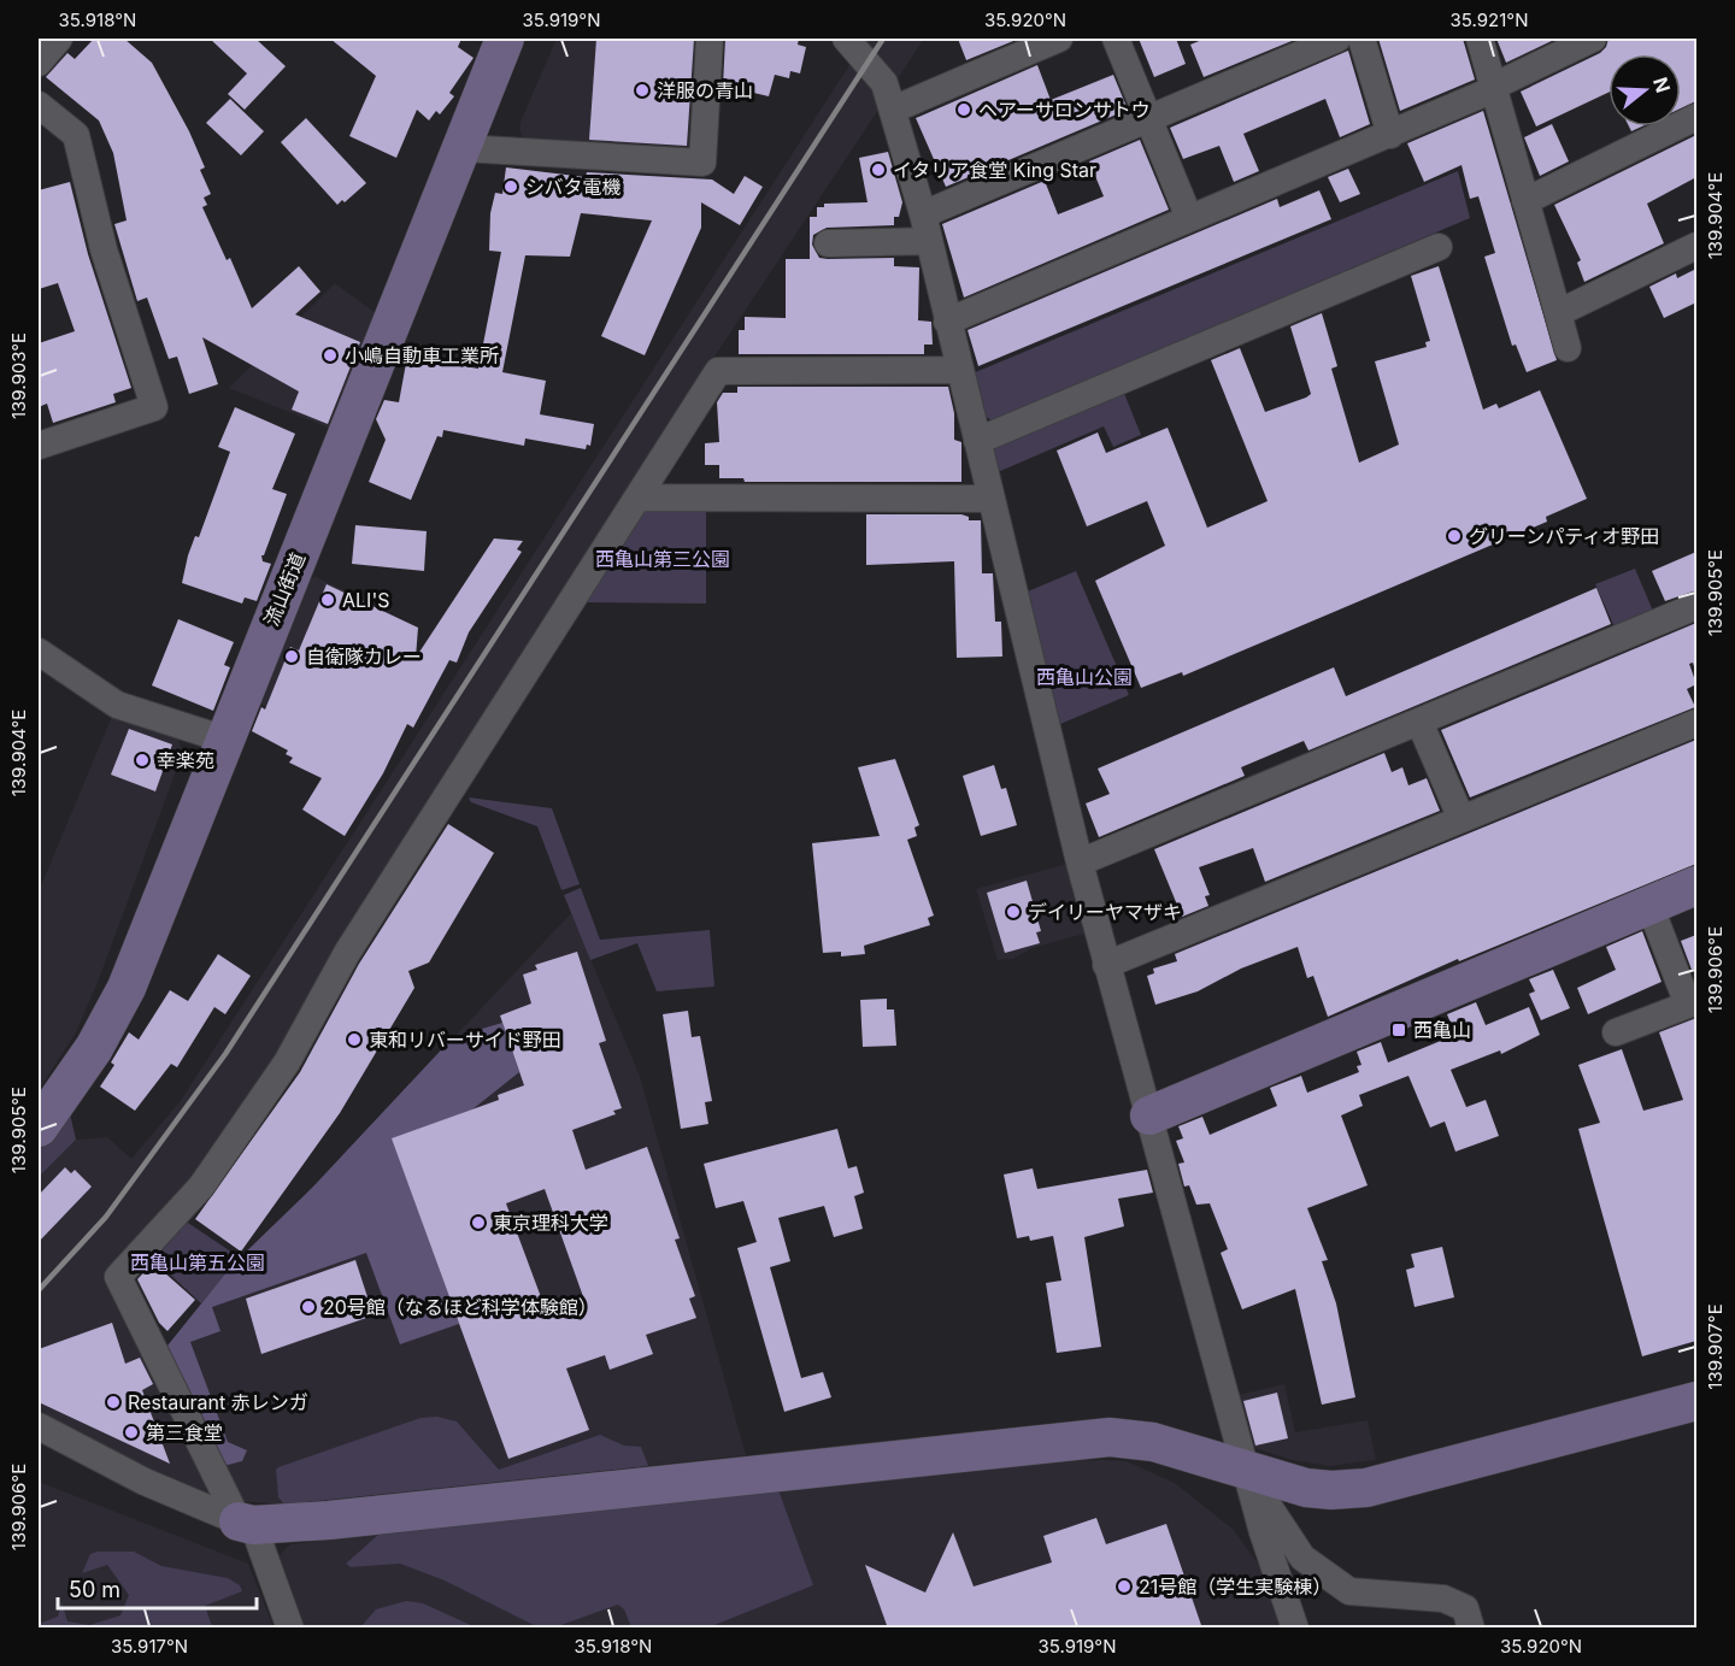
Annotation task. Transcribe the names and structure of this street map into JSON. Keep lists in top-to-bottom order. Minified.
{"streets":{"street":["流山街道"]},"parks":["西亀山第三公園","西亀山公園","西亀山第五公園"],"places":{"other":["洋服の青山","ヘアーサロンサトウ","イタリア食堂 King Star","シバタ電機","小嶋自動車工業所","グリーンパティオ野田","ALI'S","自衛隊カレー","幸楽苑","デイリーヤマザキ","東和リバーサイド野田","東京理科大学","20号館（なるほど科学体験館）","Restaurant 赤レンガ","第三食堂","21号館（学生実験棟）"],"transit":["西亀山"]},"scale_bar":"50 m","north":"right","coordinates":["35.918°N","35.919°N","35.920°N","35.921°N","139.904°E","139.903°E","139.905°E","139.906°E","139.907°E","35.917°N"]}
